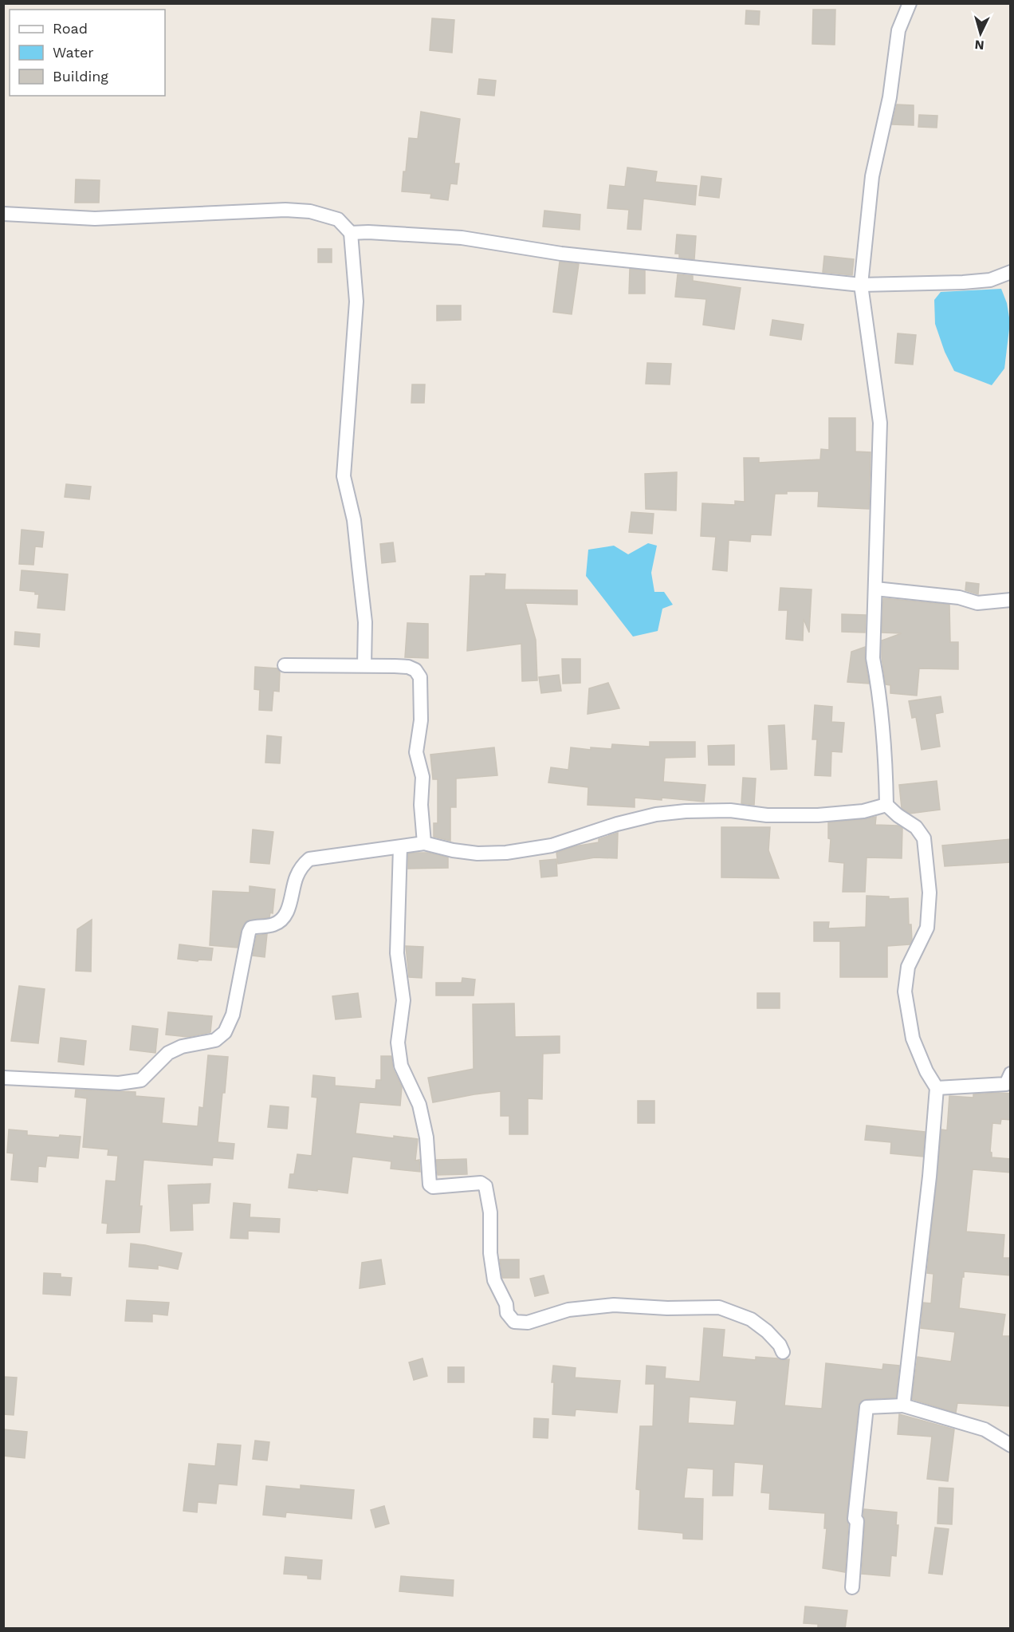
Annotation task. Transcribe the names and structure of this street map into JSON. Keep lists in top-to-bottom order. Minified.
{"legend":["Road","Water","Building"],"north":"bottom"}
